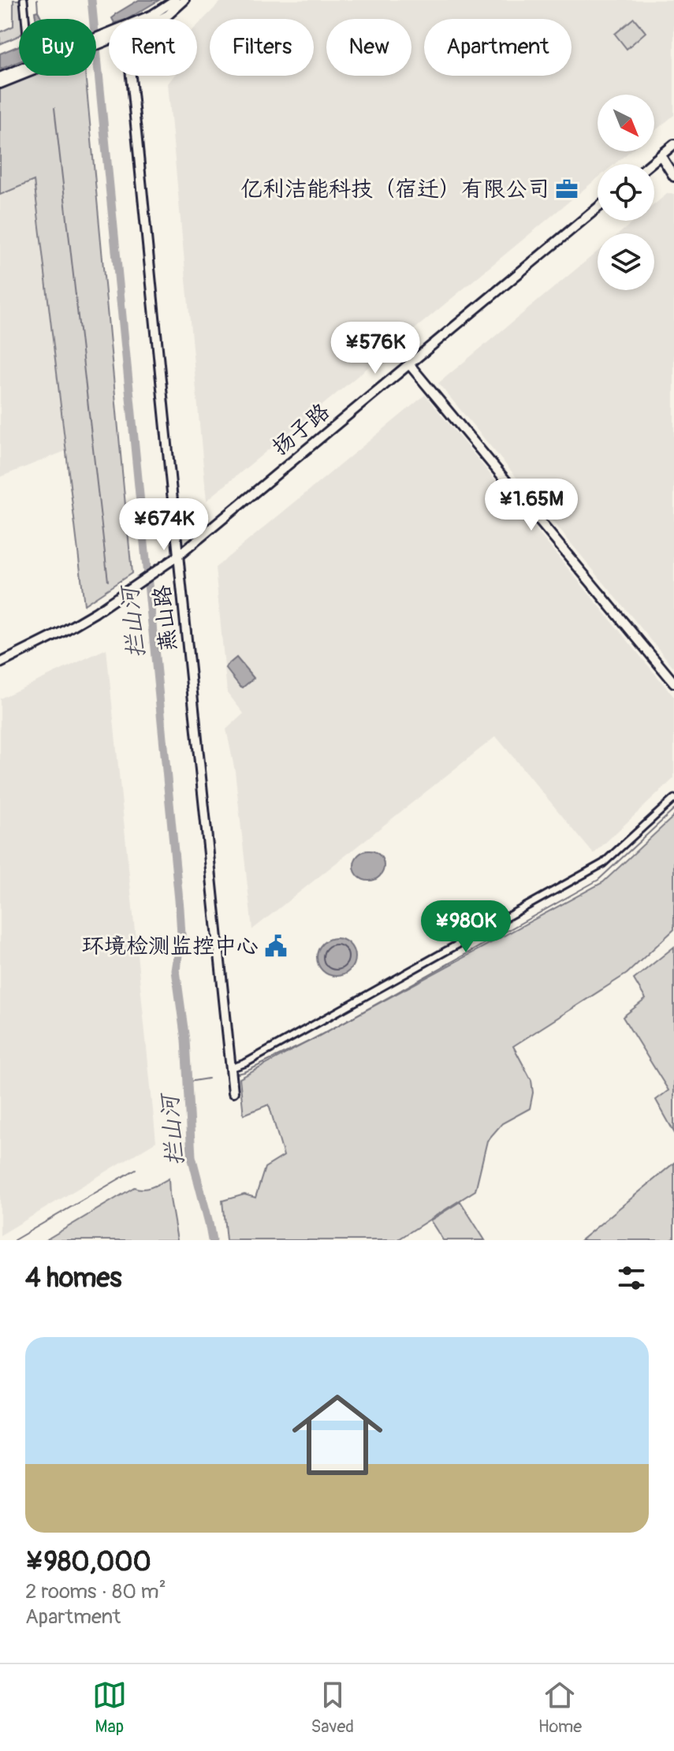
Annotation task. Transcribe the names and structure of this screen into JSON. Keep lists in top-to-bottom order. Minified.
{"streets":{"street":["扬子路","燕山路"]},"crossings":[["扬子路","燕山路"]],"water":["拦山河"],"places":{"office":["亿利洁能科技（宿迁）有限公司"],"public building":["环境检测监控中心"]},"north":"bottom right","page":{"chip":["Buy","Rent","Filters","New","Apartment"],"price":["¥576K","¥1.65M","¥674K","¥980K"],"heading":"4 homes","list":[{"name":"¥980,000","note":"2 rooms · 80 m² · Apartment"}],"tabs":["Map","Saved","Home"]}}
